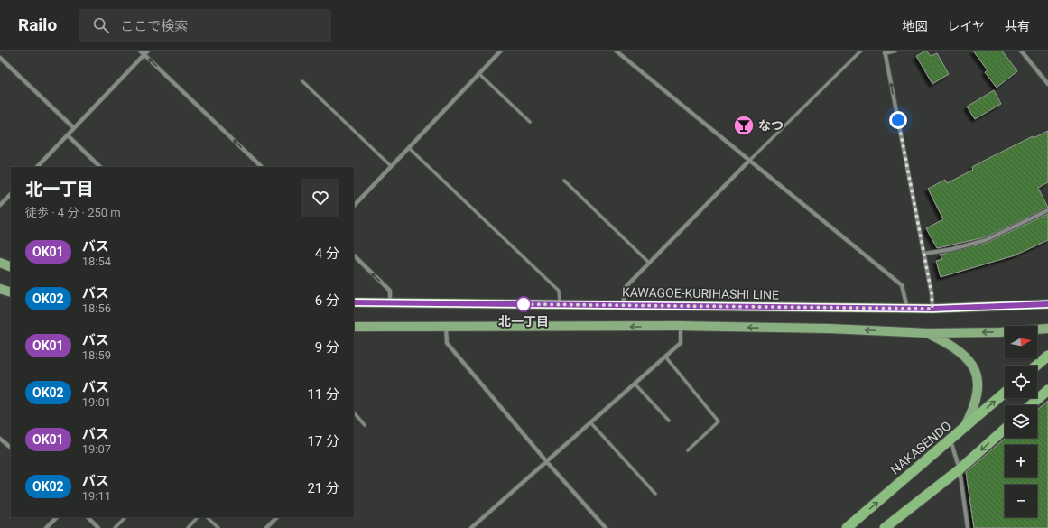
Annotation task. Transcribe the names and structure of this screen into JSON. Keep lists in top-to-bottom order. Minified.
{"streets":{"highway":["NAKASENDO"],"main road":["KAWAGOE-KURIHASHI LINE"]},"places":{"bar":["なつ"],"other":["北一丁目"]},"lines":["bus line OK01"],"north":"right","page":{"header":"Railo","search":"ここで検索","nav":["地図","レイヤ","共有"],"heading":["北一丁目","徒歩 · 4 分 · 250 m"],"list":[{"mark":"OK01","name":"バス","note":"18:54","value":"4 分"},{"mark":"OK02","name":"バス","note":"18:56","value":"6 分"},{"mark":"OK01","name":"バス","note":"18:59","value":"9 分"},{"mark":"OK02","name":"バス","note":"19:01","value":"11 分"},{"mark":"OK01","name":"バス","note":"19:07","value":"17 分"},{"mark":"OK02","name":"バス","note":"19:11","value":"21 分"}],"map_buttons":["+","−"]}}
